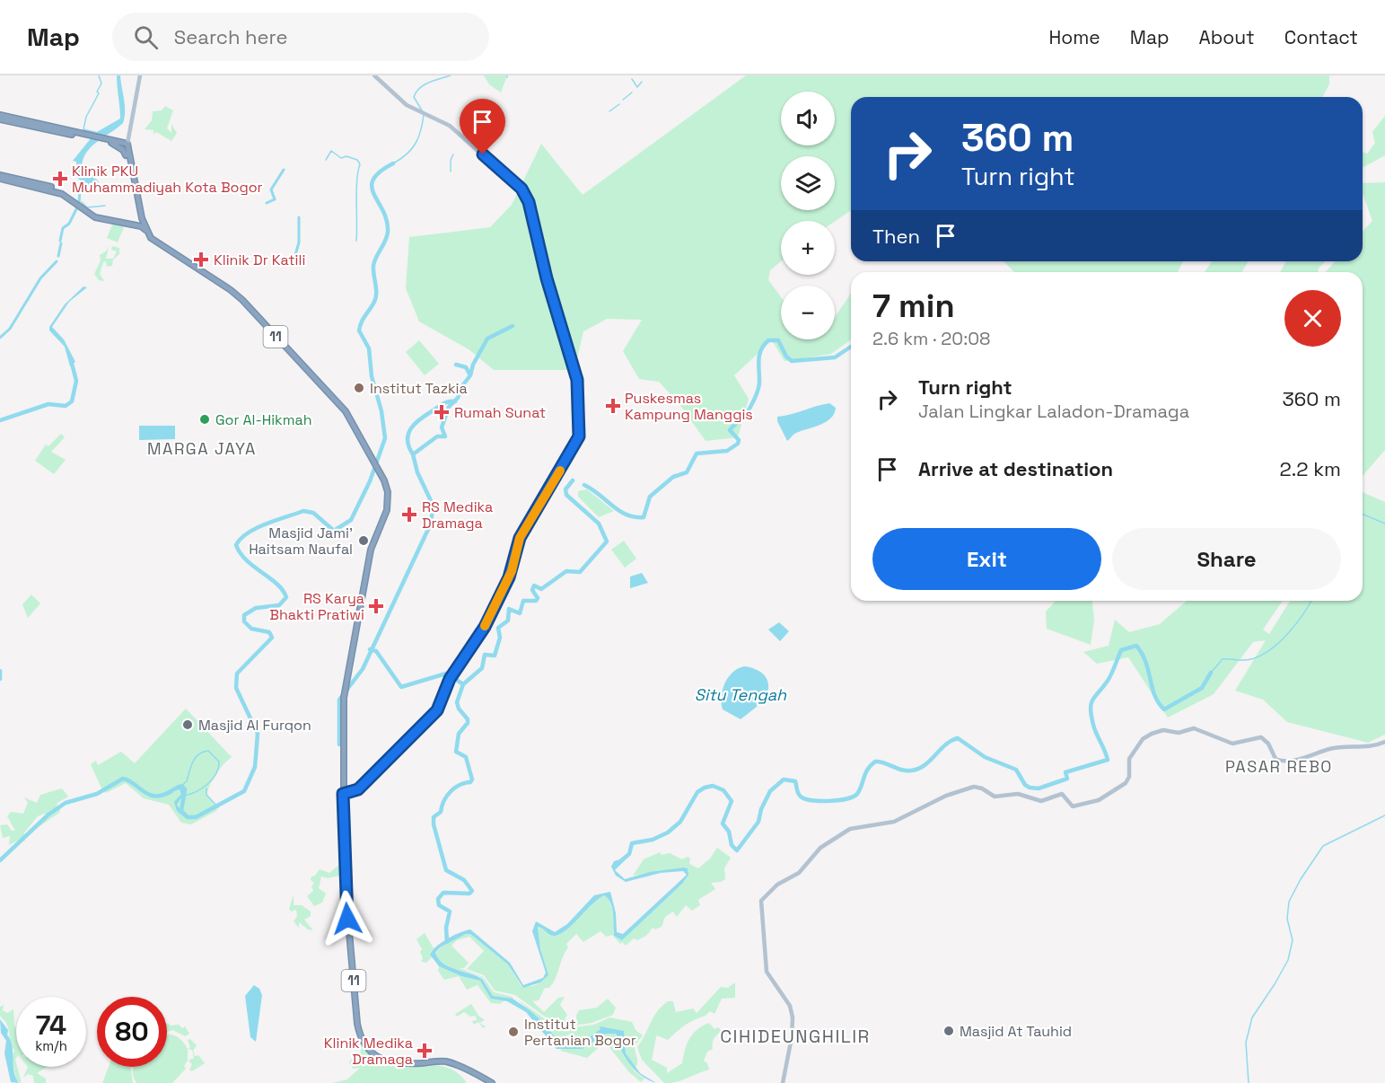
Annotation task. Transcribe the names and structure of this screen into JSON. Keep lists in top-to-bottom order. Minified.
{"streets":{"highway":["11"]},"districts":["MARGA JAYA","PASAR REBO","CIHIDEUNGHILIR"],"water":["Situ Tengah"],"places":{"health":["Klinik PKU Muhammadiyah Kota Bogor","Klinik Dr Katili","Puskesmas Kampung Manggis","Rumah Sunat","RS Medika Dramaga","RS Karya Bhakti Pratiwi","Klinik Medika Dramaga"],"other":["Institut Tazkia","Gor Al-Hikmah","Masjid Jami' Haitsam Naufal","Masjid Al Furqon","Masjid At Tauhid","Institut Pertanian Bogor"]},"page":{"header":"Map","search":"Search here","nav":["Home","Map","About","Contact"],"map_buttons":["+","−"],"turn":["360 m","Turn right"],"then":"Then","heading":["7 min","2.6 km · 20:08"],"list":[{"name":"Turn right","note":"Jalan Lingkar Laladon-Dramaga","value":"360 m"},{"name":"Arrive at destination","value":"2.2 km"}],"buttons":["Exit","Share"],"speed":"74 km/h","limit":"80"}}
